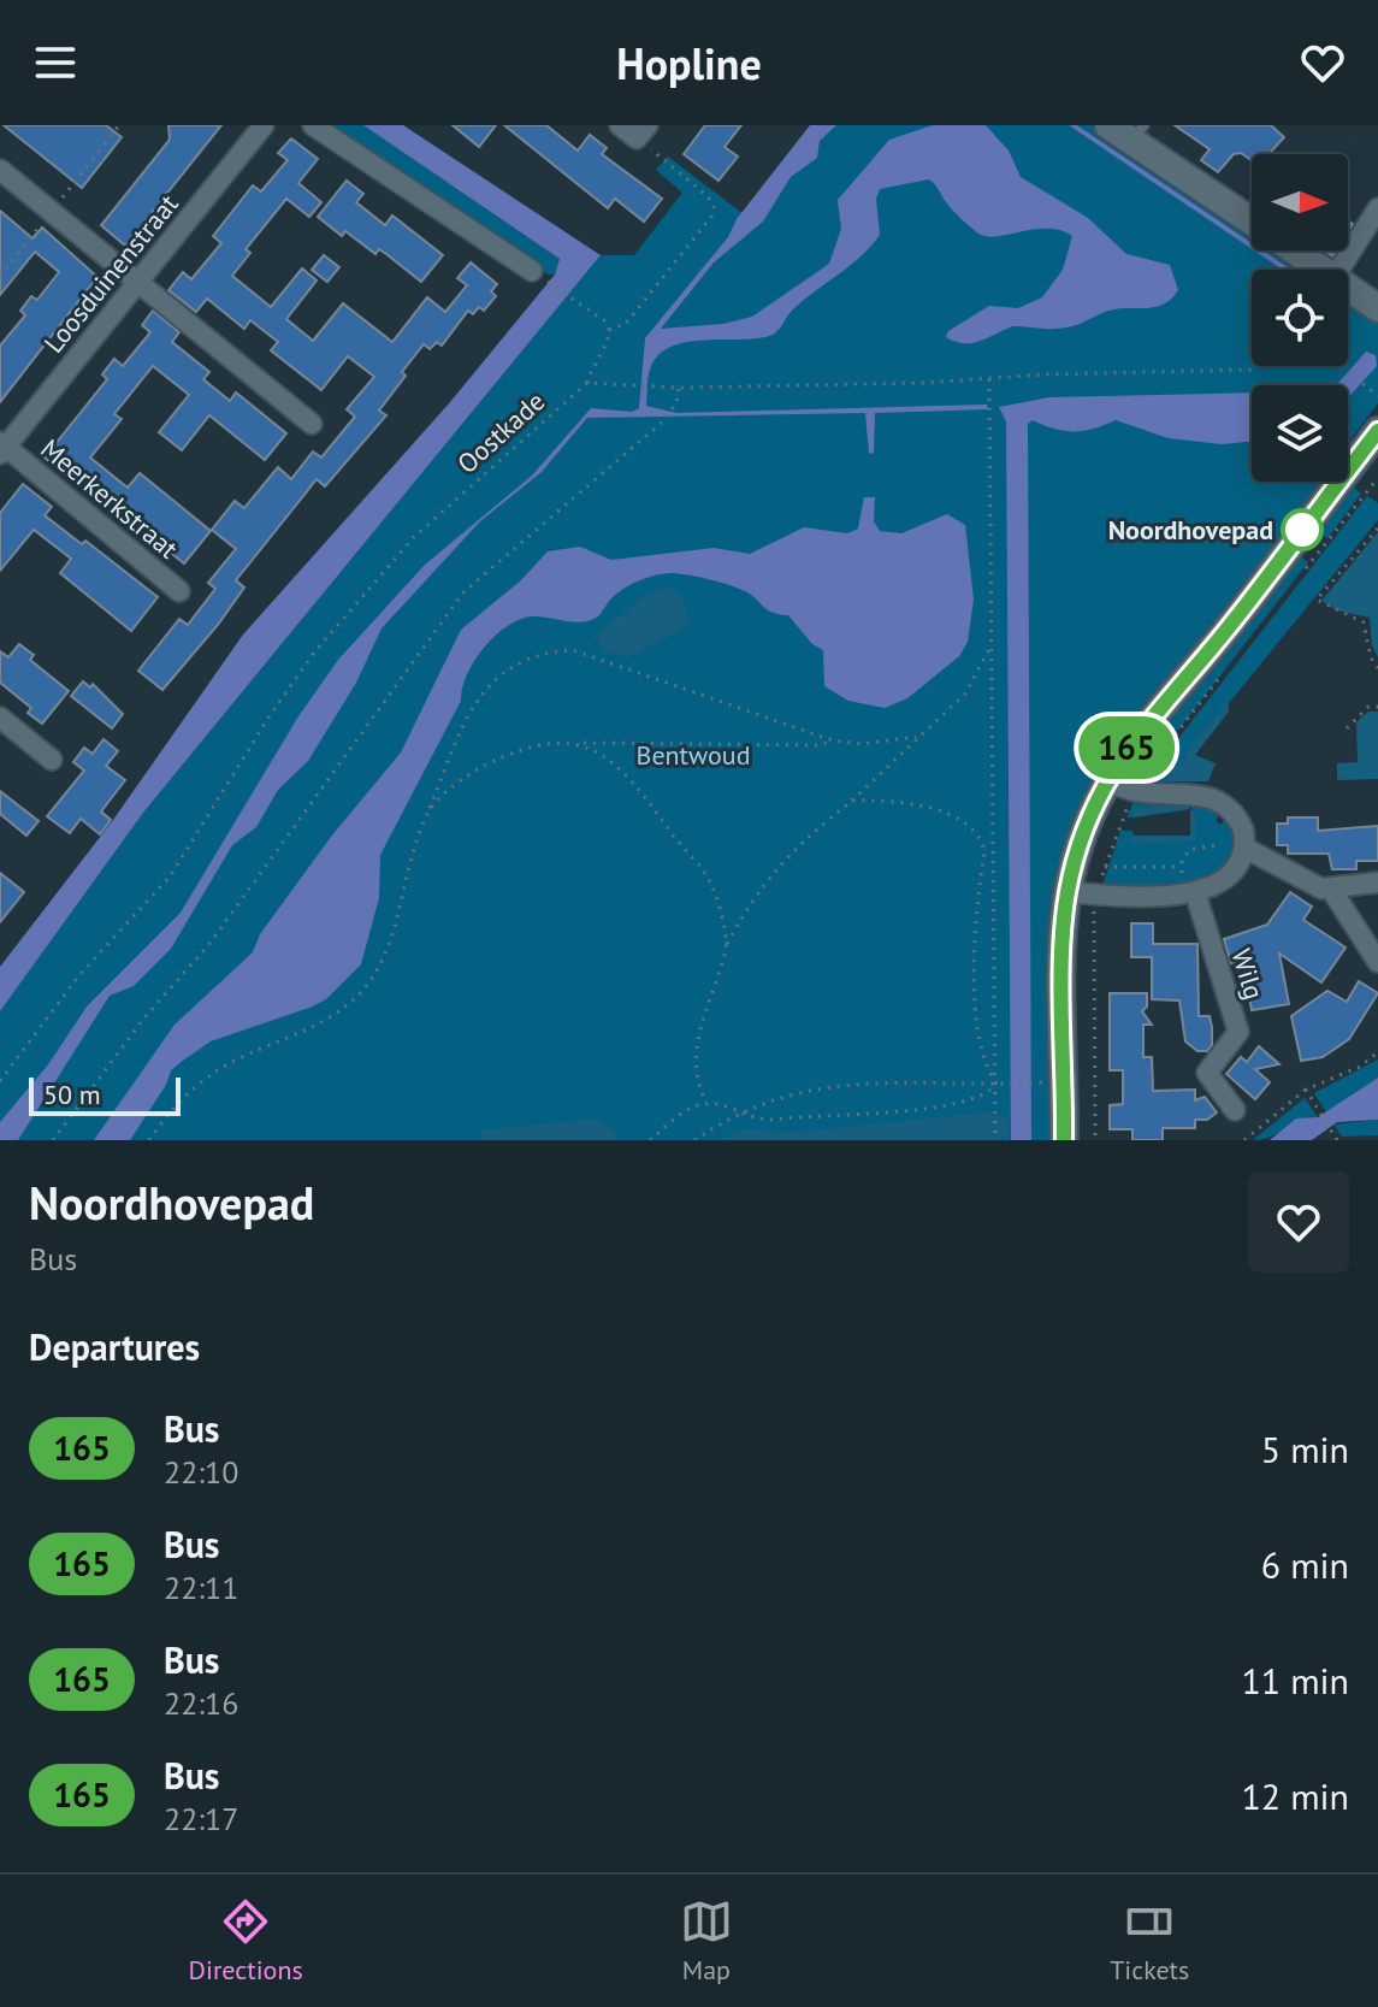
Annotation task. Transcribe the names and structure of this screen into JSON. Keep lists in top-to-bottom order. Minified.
{"streets":{"street":["Loosduinenstraat","Meerkerkstraat","Wilg"],"path":["Oostkade"]},"crossings":[["Loosduinenstraat","Meerkerkstraat"]],"parks":["Bentwoud"],"places":["Noordhovepad"],"lines":["bus line 165"],"scale_bar":"50 m","north":"right","page":{"header":"Hopline","on_map":"165","scale":"50 m","heading":[["Noordhovepad","Bus"],"Departures"],"list":[{"mark":"165","name":"Bus","note":"22:10","value":"5 min"},{"mark":"165","name":"Bus","note":"22:11","value":"6 min"},{"mark":"165","name":"Bus","note":"22:16","value":"11 min"},{"mark":"165","name":"Bus","note":"22:17","value":"12 min"}],"tabs":["Directions","Map","Tickets"]}}
